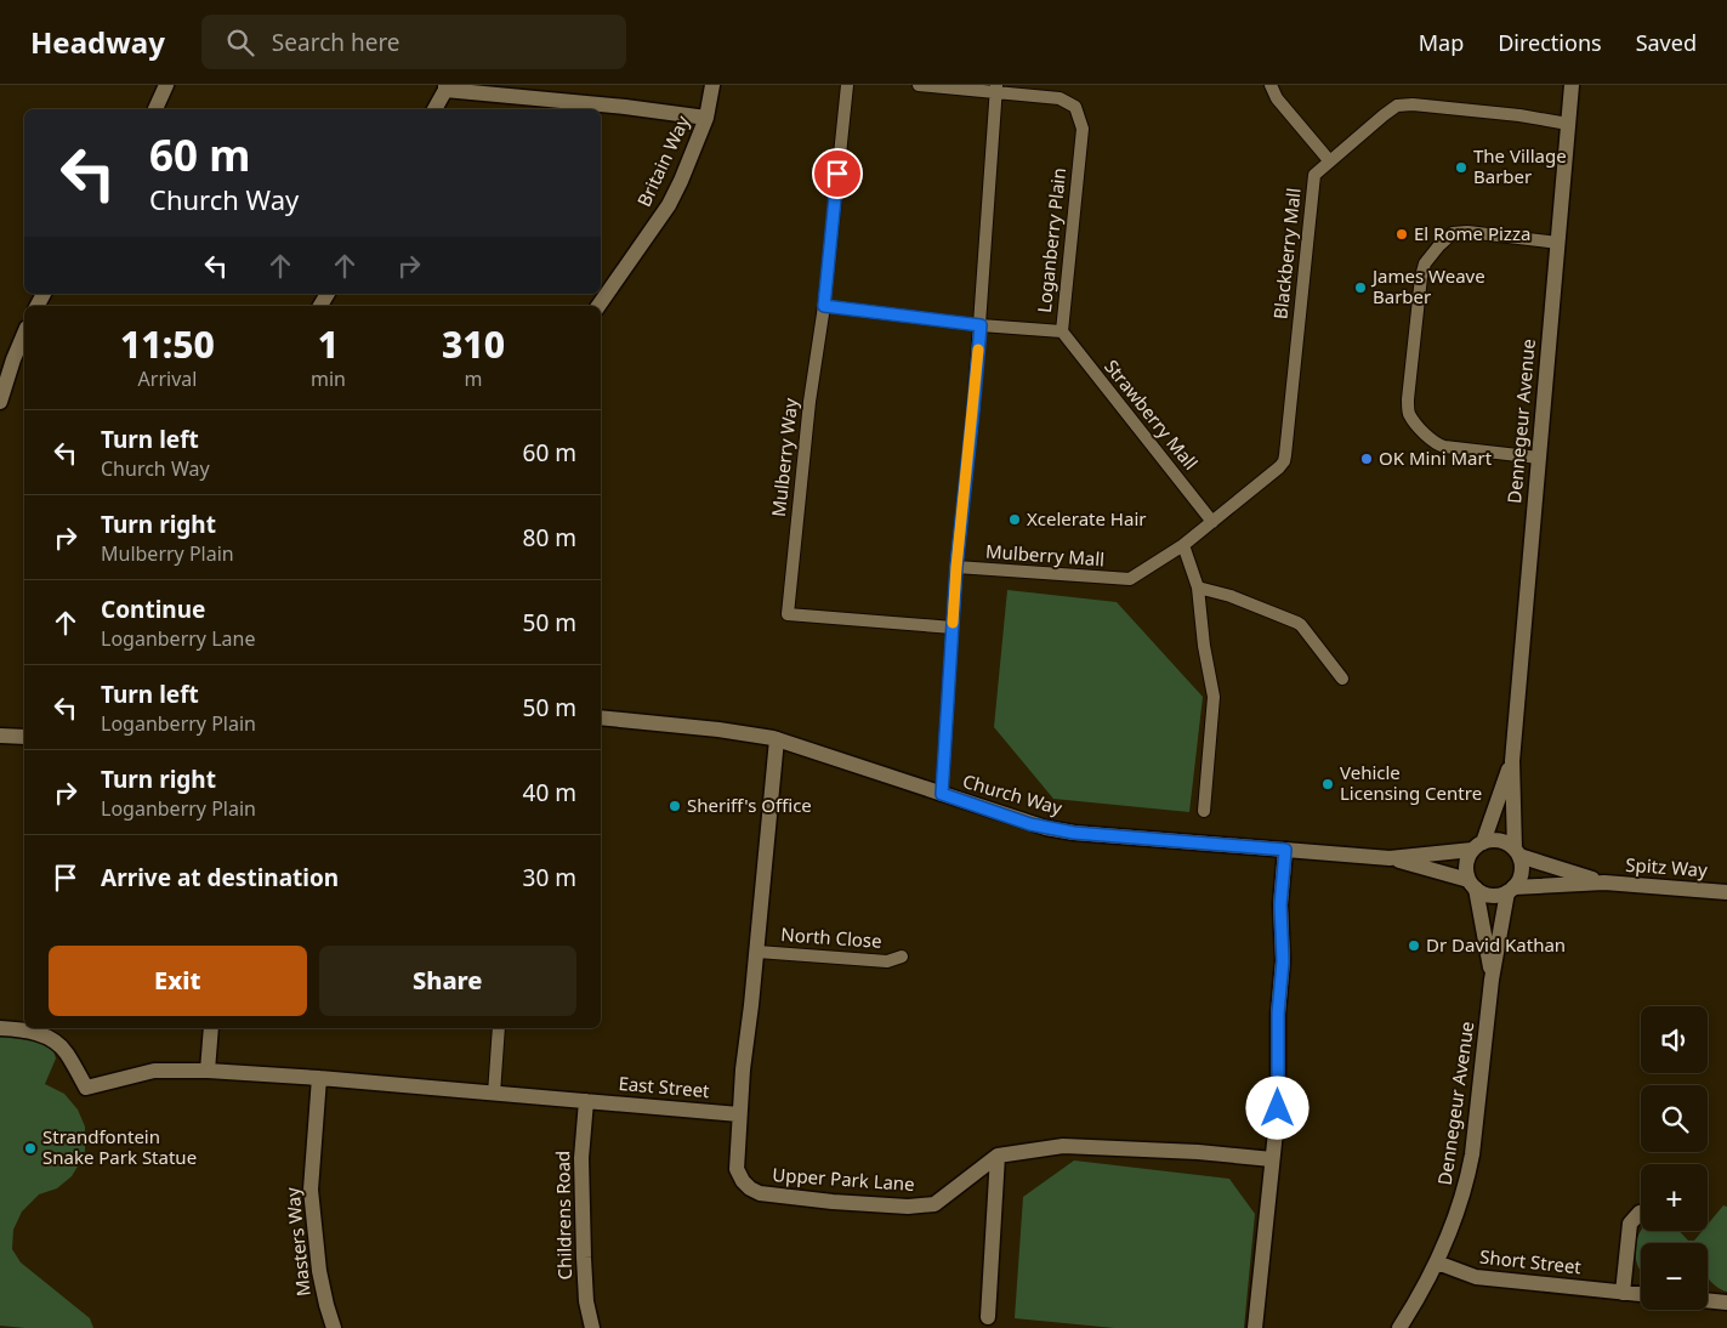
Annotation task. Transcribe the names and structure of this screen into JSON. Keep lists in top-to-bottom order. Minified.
{"streets":{"street":["Britain Way","Dennegeur Avenue","Church Way","Spitz Way","East Street","Upper Park Lane","Childrens Road","Masters Way","Short Street"],"lane":["Loganberry Plain","Blackberry Mall","Strawberry Mall","Mulberry Way","Mulberry Mall","North Close"]},"crossings":[["Loganberry Plain","Strawberry Mall"],["Loganberry Plain","Mulberry Way"],["Blackberry Mall","Strawberry Mall"],["Blackberry Mall","Dennegeur Avenue"],["Dennegeur Avenue","Church Way"],["Dennegeur Avenue","Spitz Way"],["Dennegeur Avenue","Short Street"],["Church Way","Spitz Way"],["East Street","Upper Park Lane"],["East Street","Childrens Road"],["East Street","Masters Way"]],"places":["The Village Barber","El Rome Pizza","James Weave Barber","OK Mini Mart","Xcelerate Hair","Vehicle Licensing Centre","Sheriff's Office","Dr David Kathan","Strandfontein Snake Park Statue"],"page":{"header":"Headway","search":"Search here","nav":["Map","Directions","Saved"],"turn":["60 m","Church Way"],"eta":["11:50","Arrival","1","min","310","m"],"list":[{"name":"Turn left","note":"Church Way","value":"60 m"},{"name":"Turn right","note":"Mulberry Plain","value":"80 m"},{"name":"Continue","note":"Loganberry Lane","value":"50 m"},{"name":"Turn left","note":"Loganberry Plain","value":"50 m"},{"name":"Turn right","note":"Loganberry Plain","value":"40 m"},{"name":"Arrive at destination","value":"30 m"}],"buttons":["Exit","Share"],"map_buttons":["+","−"]}}
